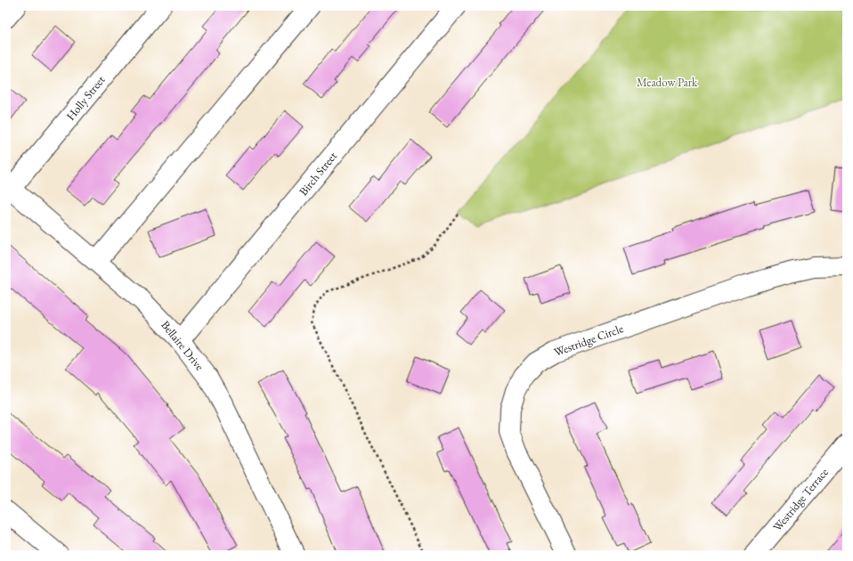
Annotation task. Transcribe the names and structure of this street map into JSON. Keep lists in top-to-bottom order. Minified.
{"streets":{"street":["Holly Street","Birch Street","Westridge Circle","Bellaire Drive","Westridge Terrace"]},"crossings":[["Holly Street","Bellaire Drive"],["Birch Street","Bellaire Drive"]],"parks":["Meadow Park"]}
